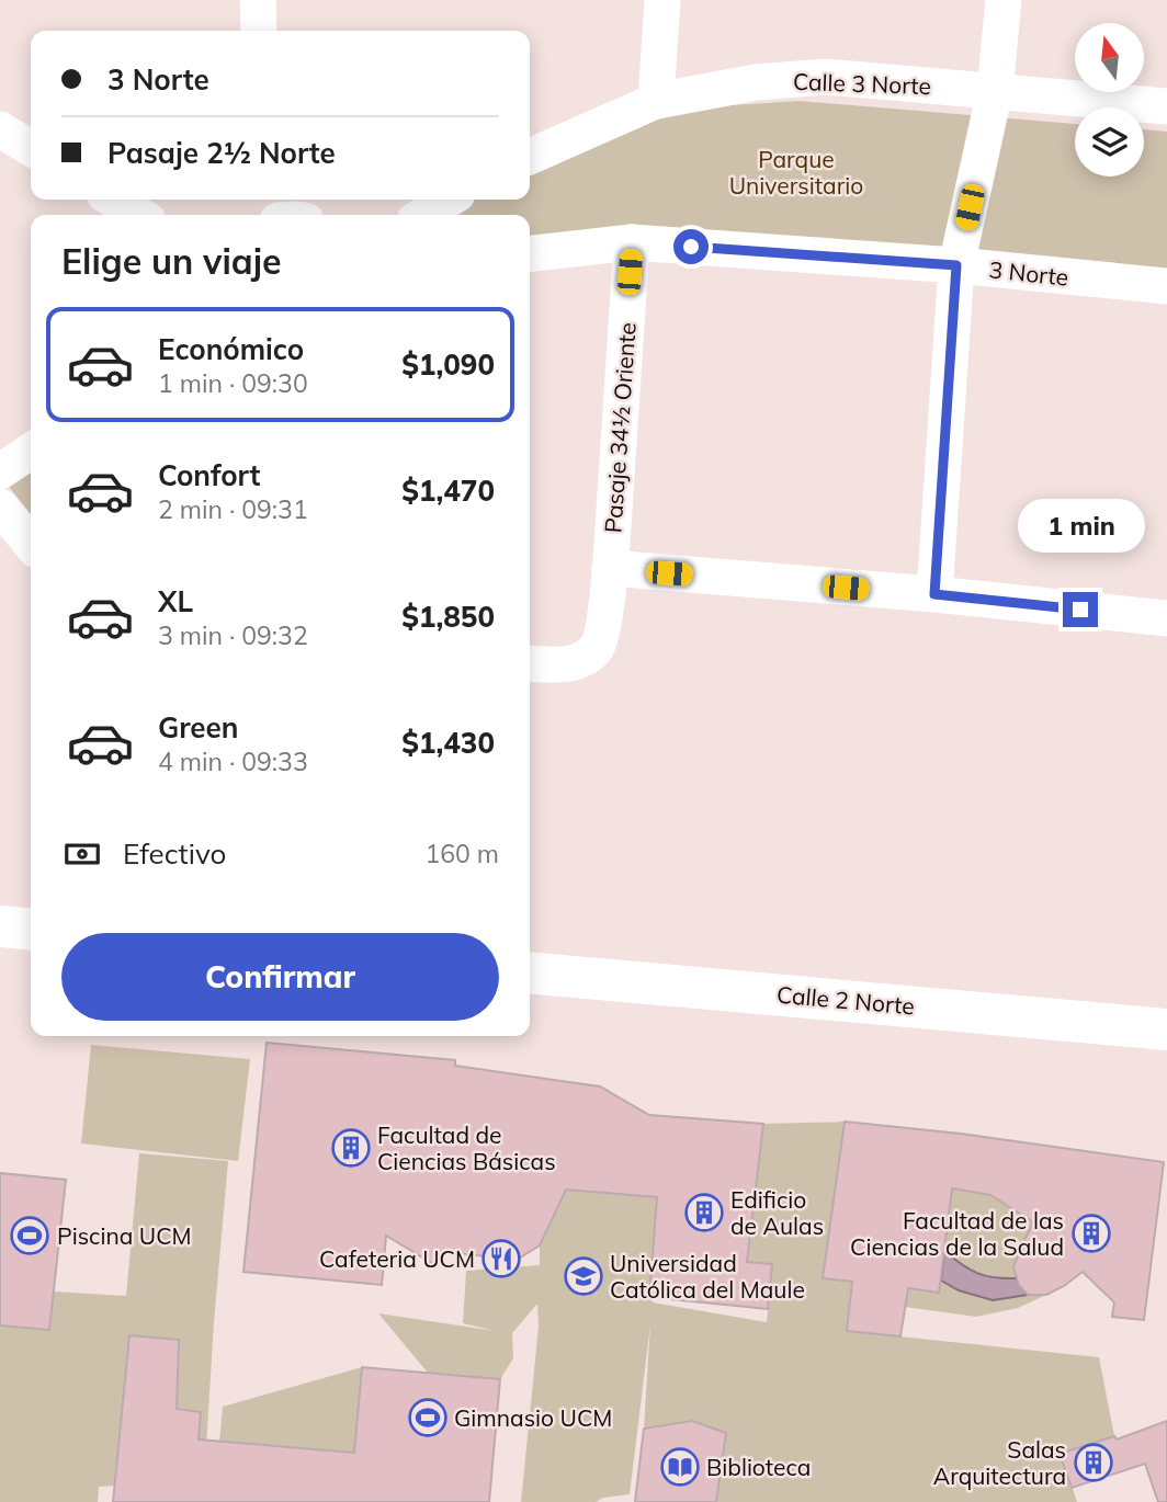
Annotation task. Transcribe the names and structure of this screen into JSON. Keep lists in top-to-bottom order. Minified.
{"streets":{"main road":["Calle 2 Norte"],"street":["Calle 3 Norte","3 Norte","Pasaje 34½ Oriente"]},"crossings":[["3 Norte","Pasaje 34½ Oriente"]],"parks":["Parque Universitario"],"places":{"building":["Facultad de Ciencias Básicas","Edificio de Aulas","Facultad de las Ciencias de la Salud","Salas Arquitectura"],"sports":["Piscina UCM","Gimnasio UCM"],"restaurant":["Cafeteria UCM"],"school or university":["Universidad Católica del Maule"],"library":["Biblioteca"]},"north":"top","page":{"banner":["3 Norte","Pasaje 2½ Norte"],"heading":"Elige un viaje","list":[{"name":"Económico","note":"1 min · 09:30","value":"$1,090"},{"name":"Confort","note":"2 min · 09:31","value":"$1,470"},{"name":"XL","note":"3 min · 09:32","value":"$1,850"},{"name":"Green","note":"4 min · 09:33","value":"$1,430"}],"bubble":"1 min","pay":["Efectivo","160 m"],"buttons":"Confirmar"}}
